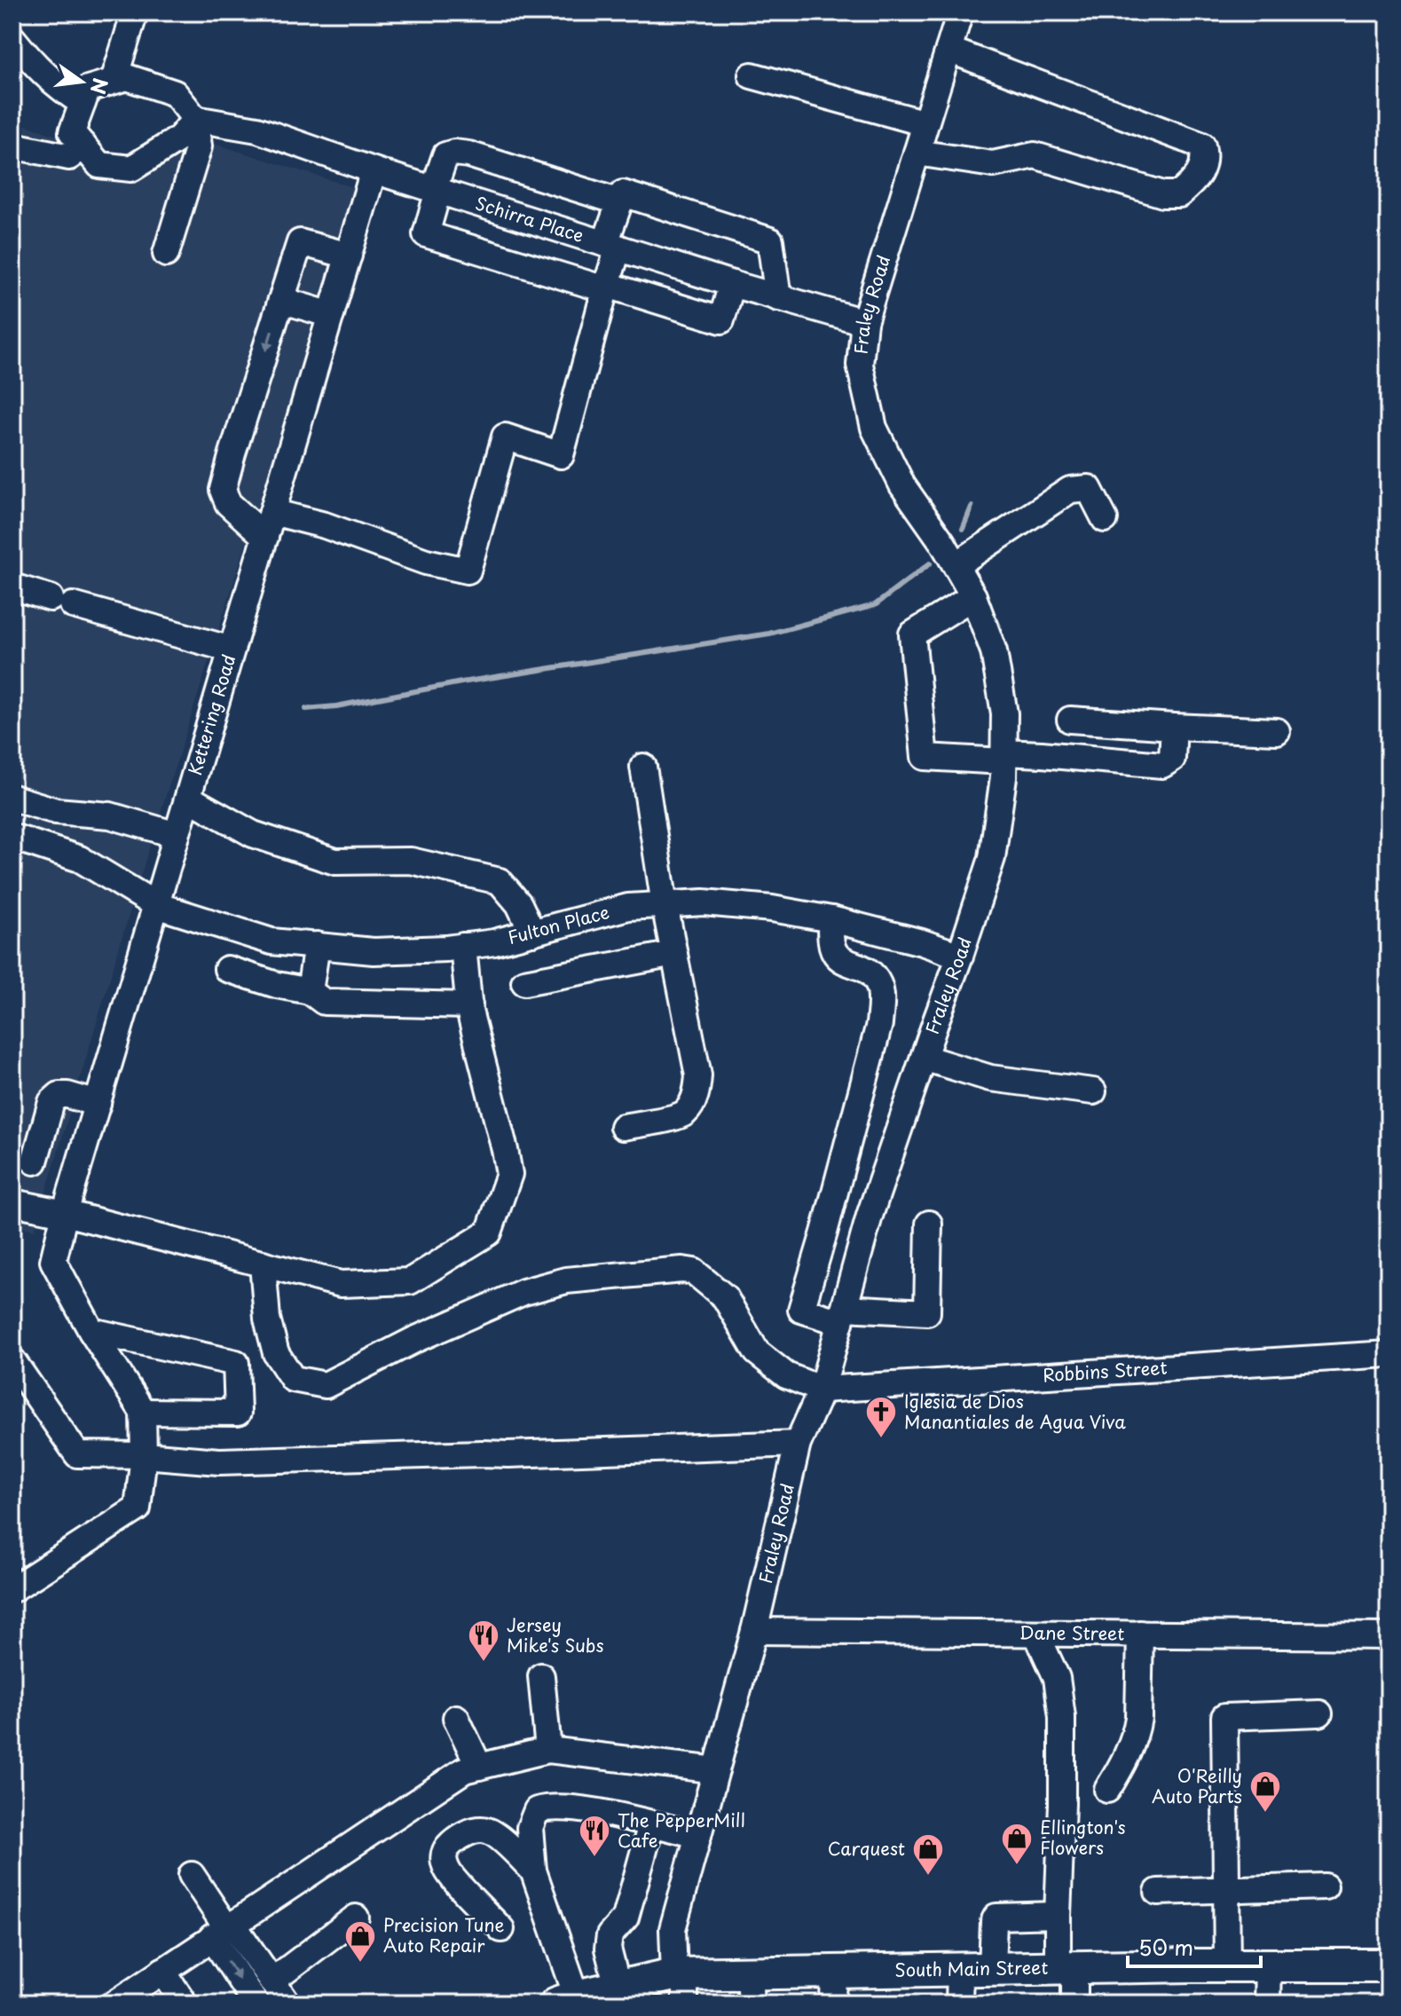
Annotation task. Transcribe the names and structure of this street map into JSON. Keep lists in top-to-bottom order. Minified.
{"streets":{"main road":["South Main Street"],"street":["Schirra Place","Fraley Road","Kettering Road","Fulton Place","Robbins Street","Dane Street"]},"crossings":[["Schirra Place","Fraley Road"],["Schirra Place","Kettering Road"],["Fraley Road","Fulton Place"],["Fraley Road","Robbins Street"],["Fraley Road","Dane Street"],["Fraley Road","South Main Street"],["Kettering Road","Fulton Place"]],"places":{"church":["Iglesia de Dios Manantiales de Agua Viva"],"restaurant":["Jersey Mike's Subs","The PepperMill Cafe"],"shop":["O'Reilly Auto Parts","Ellington's Flowers","Carquest","Precision Tune Auto Repair"]},"scale_bar":"50 m","north":"right"}
